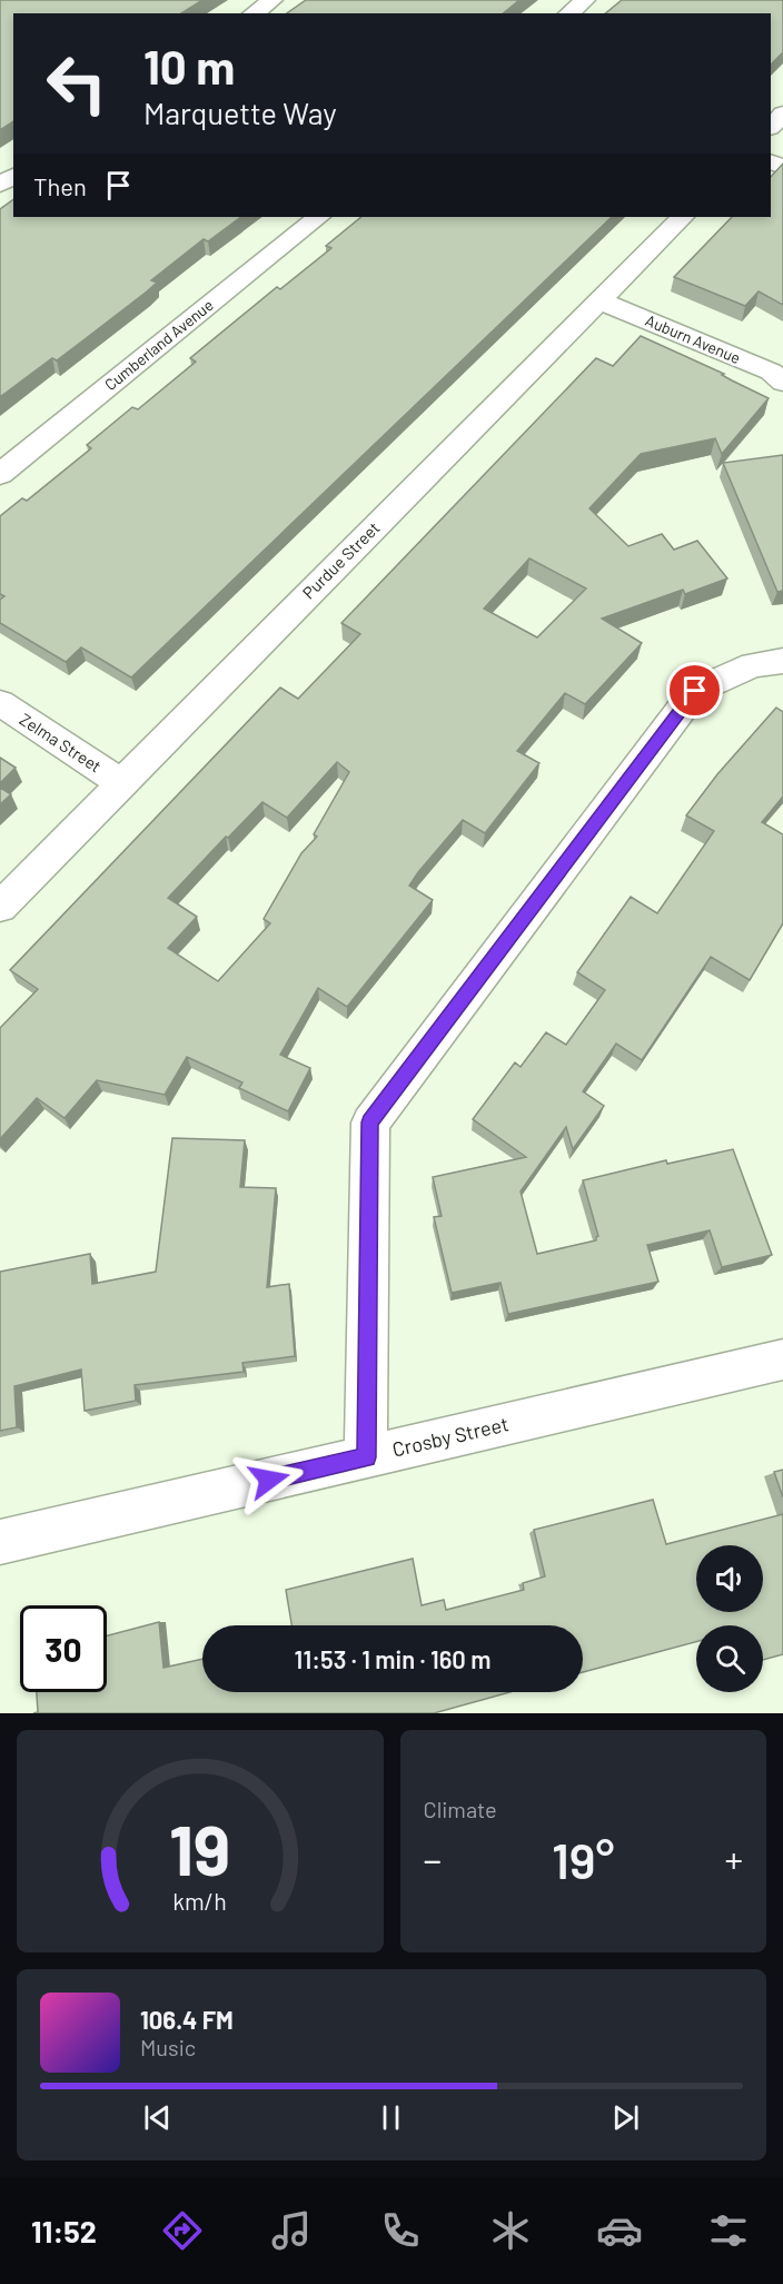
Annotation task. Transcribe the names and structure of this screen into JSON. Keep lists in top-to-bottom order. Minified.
{"streets":{"street":["Auburn Avenue","Cumberland Avenue","Purdue Street","Zelma Street","Crosby Street"]},"crossings":[["Auburn Avenue","Purdue Street"],["Purdue Street","Zelma Street"]],"page":{"turn":["10 m","Marquette Way"],"then":"Then","limit":"30","trip":"11:53 · 1 min · 160 m","tile":"Climate","heat":["−","19°","+"],"song":["106.4 FM","Music"],"tabs":"11:52","gauge":["19","km/h"]}}
